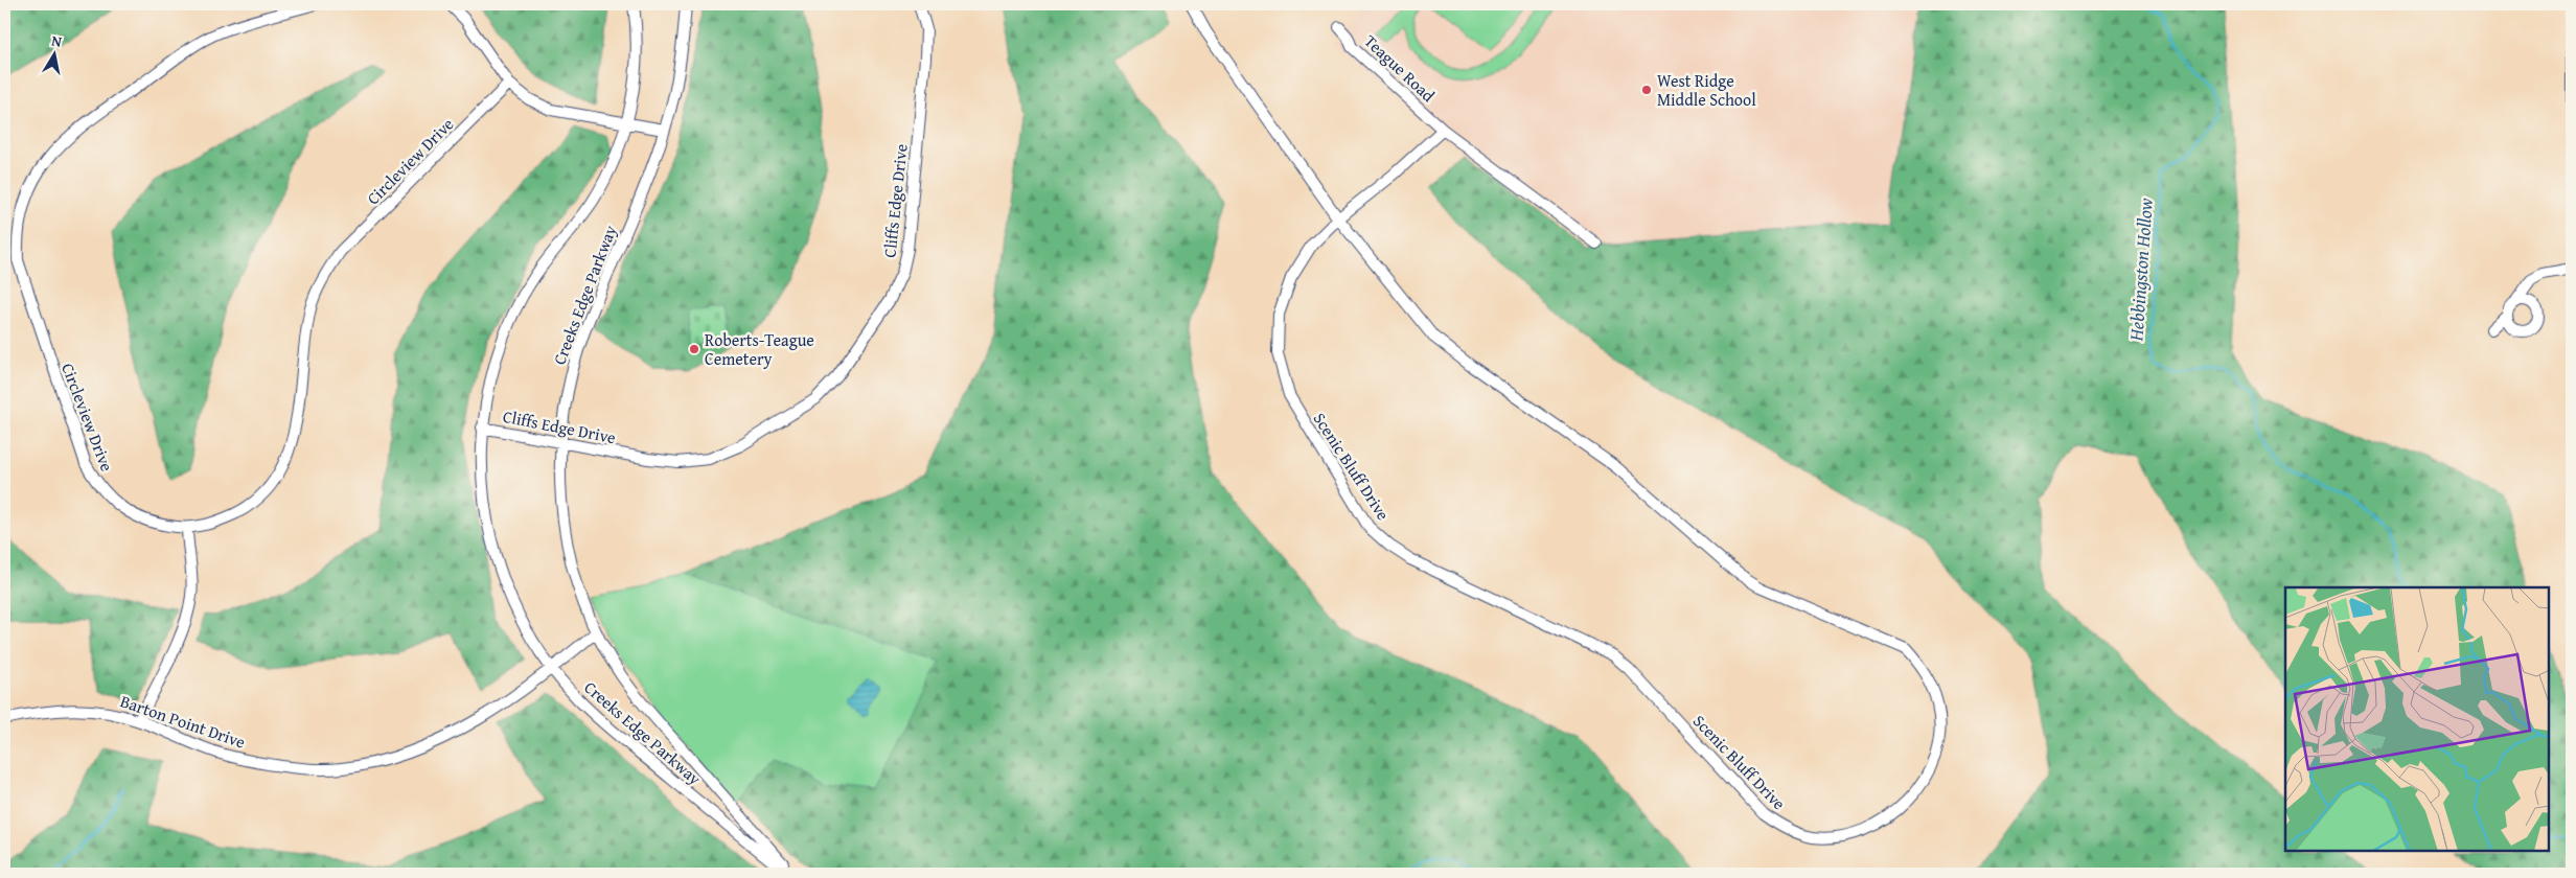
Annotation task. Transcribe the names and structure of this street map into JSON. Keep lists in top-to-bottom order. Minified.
{"streets":{"street":["Teague Road","Circleview Drive","Cliffs Edge Drive","Creeks Edge Parkway","Scenic Bluff Drive","Barton Point Drive"]},"crossings":[["Teague Road","Scenic Bluff Drive"],["Cliffs Edge Drive","Creeks Edge Parkway"],["Creeks Edge Parkway","Barton Point Drive"]],"water":["Hebbingston Hollow"],"places":["West Ridge Middle School","Roberts-Teague Cemetery"],"north":"top"}
